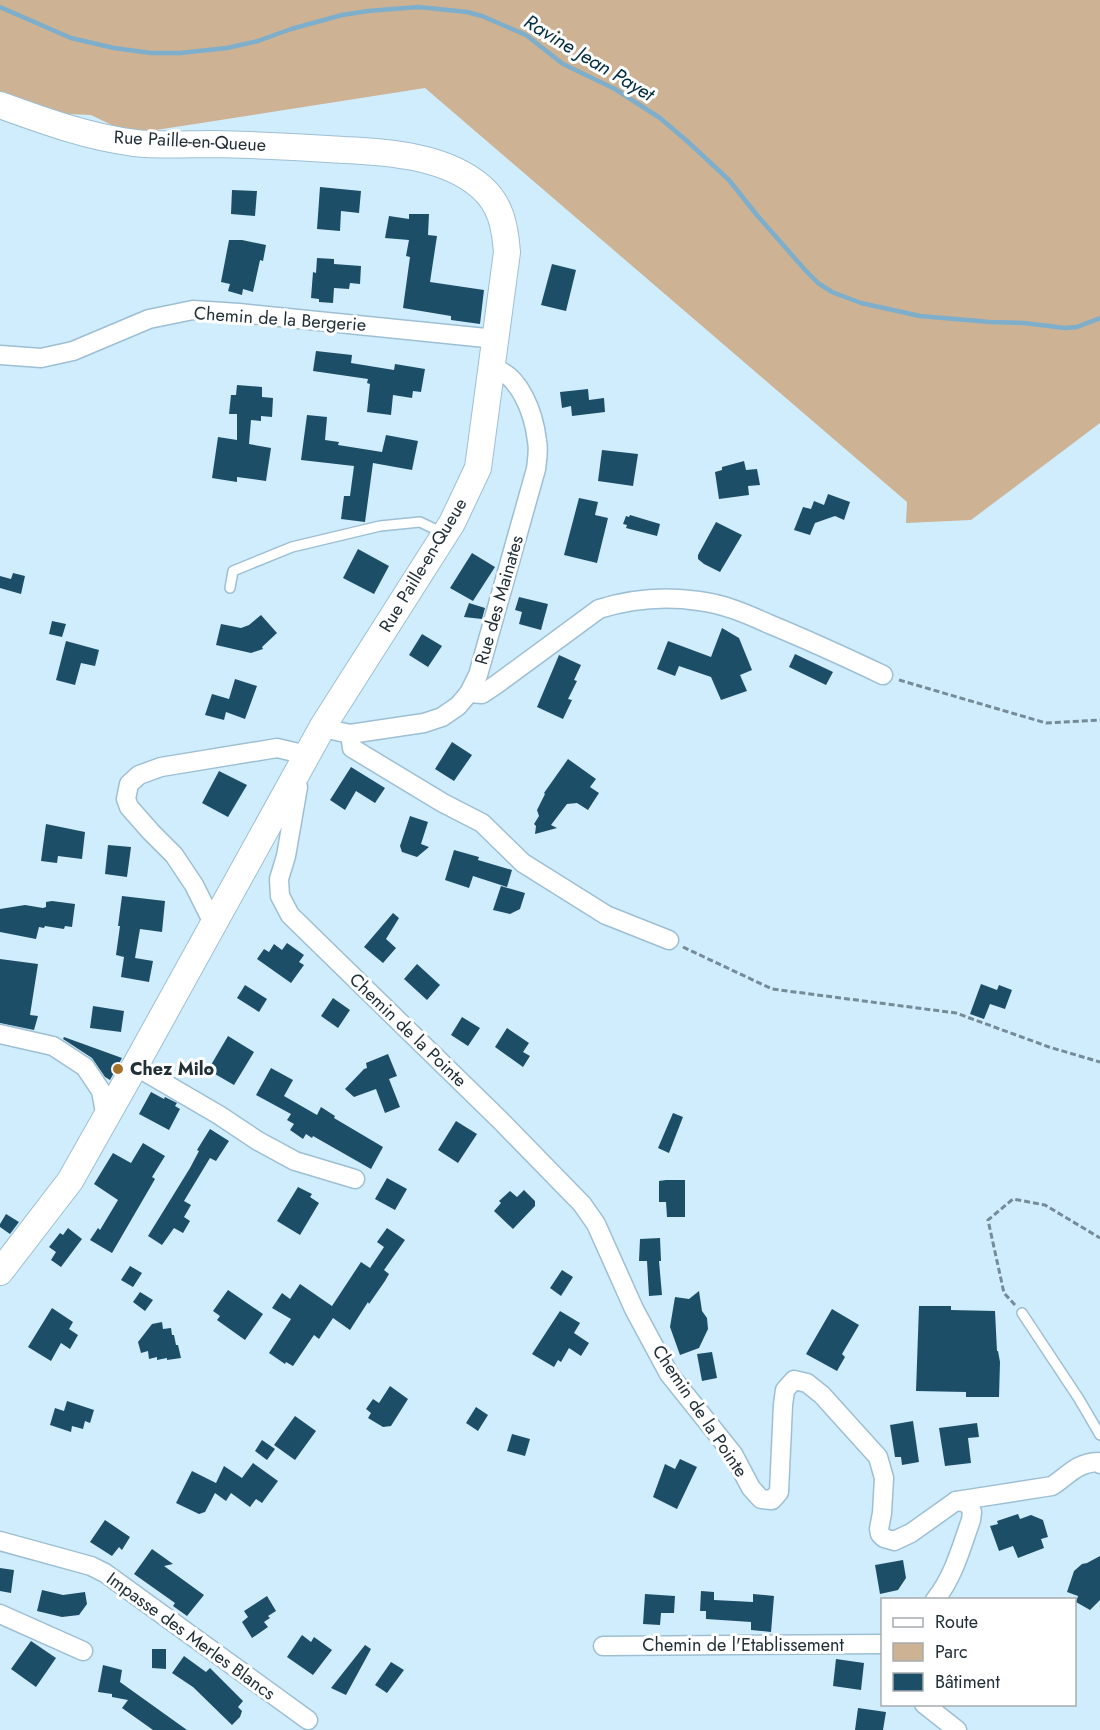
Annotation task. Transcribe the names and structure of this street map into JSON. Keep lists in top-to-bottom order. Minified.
{"streets":{"main road":["Rue Paille-en-Queue"],"street":["Chemin de la Bergerie","Rue des Mainates","Chemin de la Pointe","Impasse des Merles Blancs","Chemin de l'Etablissement"]},"crossings":[["Rue Paille-en-Queue","Chemin de la Bergerie"],["Rue Paille-en-Queue","Rue des Mainates"],["Rue Paille-en-Queue","Chemin de la Pointe"]],"water":["Ravine Jean Payet"],"places":["Chez Milo"],"legend":["Route","Parc","Bâtiment"]}
